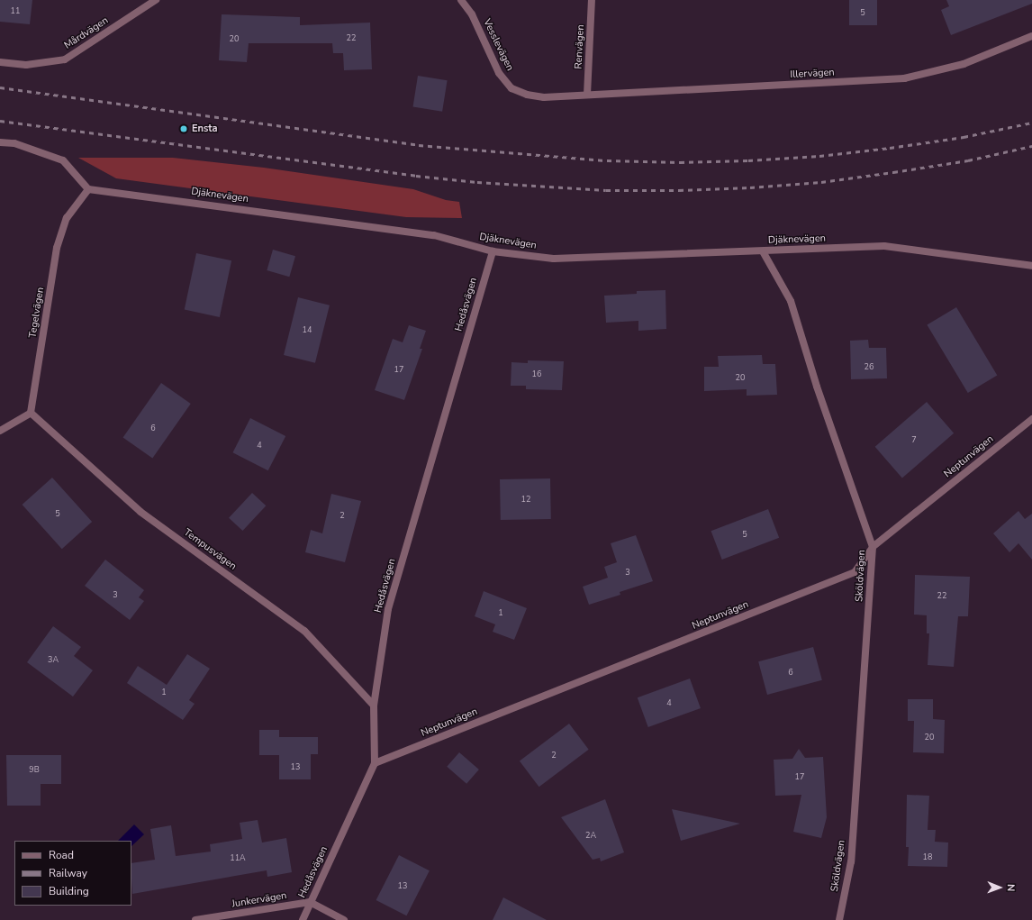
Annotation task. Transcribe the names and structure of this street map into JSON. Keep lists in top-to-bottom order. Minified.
{"streets":{"street":["Mårdvägen","Vesslevägen","Renvägen","Illervägen","Djäknevägen","Hedåsvägen","Tegelvägen","Neptunvägen","Tempusvägen","Sköldvägen","Junkervägen"]},"crossings":[["Vesslevägen","Renvägen"],["Vesslevägen","Illervägen"],["Renvägen","Illervägen"],["Djäknevägen","Hedåsvägen"],["Djäknevägen","Tegelvägen"],["Djäknevägen","Sköldvägen"],["Hedåsvägen","Neptunvägen"],["Hedåsvägen","Tempusvägen"],["Hedåsvägen","Junkervägen"],["Tegelvägen","Tempusvägen"],["Neptunvägen","Sköldvägen"]],"places":["Ensta"],"house_numbers":["11","5","22","20","14","26","17","16","20","6","7","4","12","5","2","5","3","3","22","1","3A","6","1","4","20","2","13","9B","17","2A","18","11A","13"],"legend":["Road","Railway","Building"],"north":"right"}
